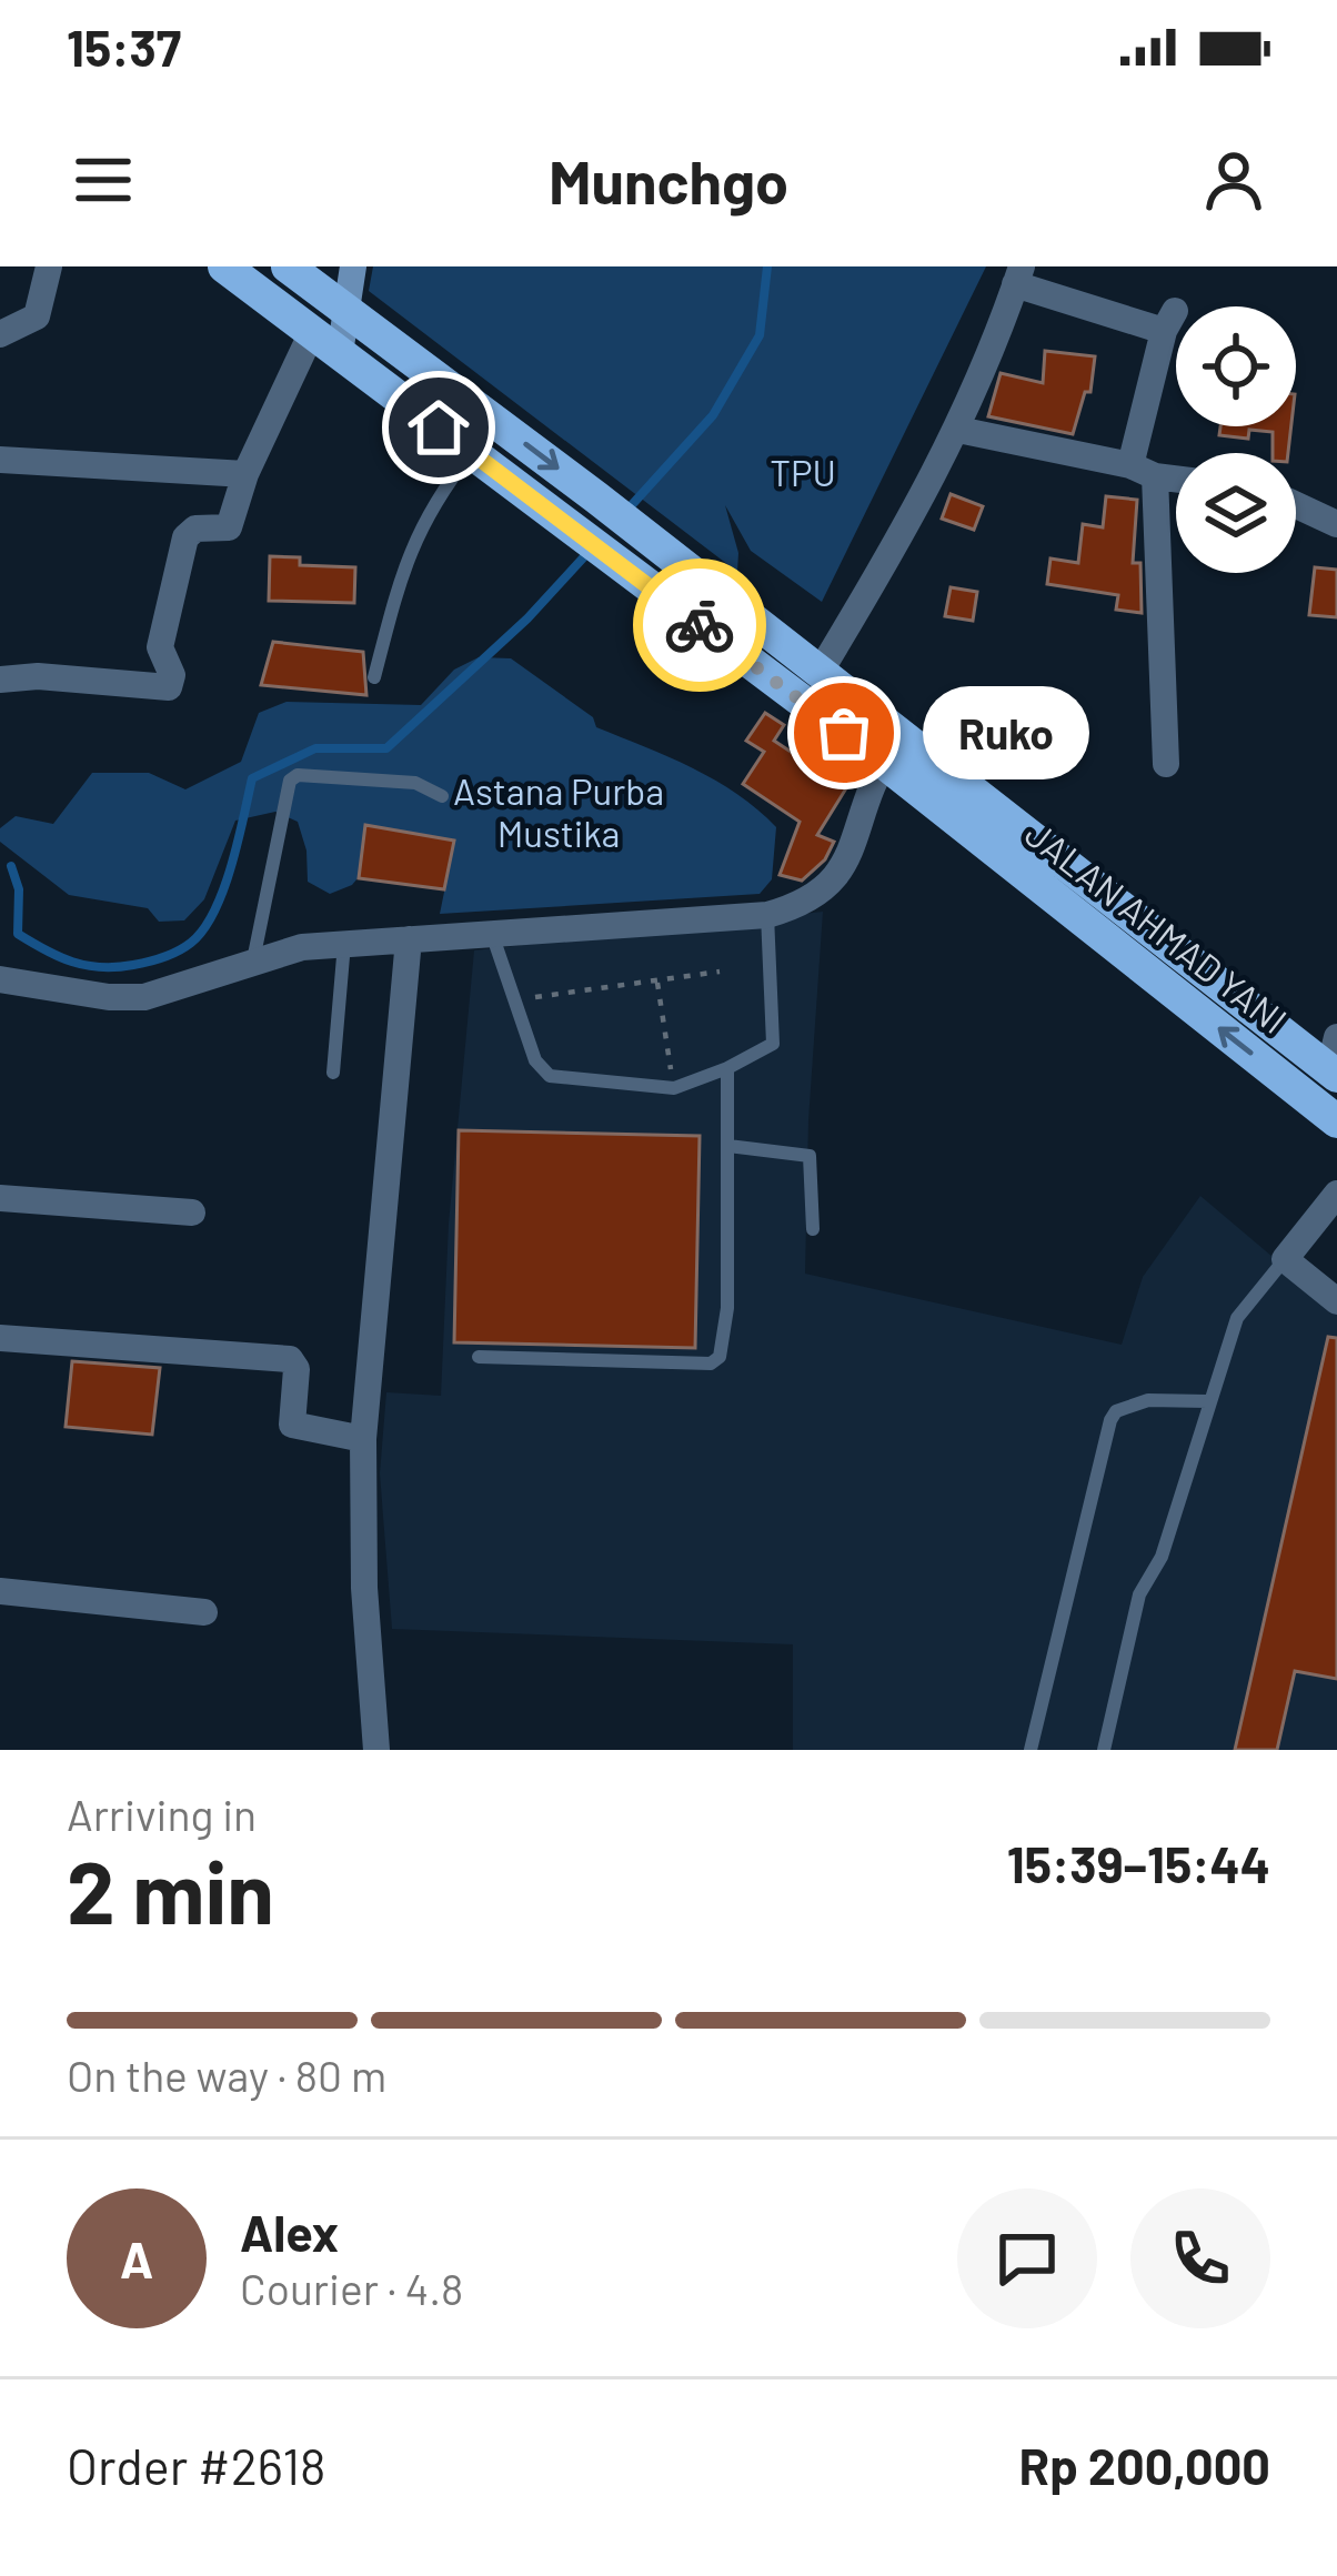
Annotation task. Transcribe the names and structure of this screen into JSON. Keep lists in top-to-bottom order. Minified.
{"streets":{"main road":["JALAN AHMAD YANI"]},"parks":["TPU","Astana Purba Mustika"],"places":["Ruko"],"page":{"status":"15:37","header":"Munchgo","bubble":"Ruko","heading":["2 min","Arriving in","15:39–15:44"],"panel":["Alex","Courier · 4.8","Order #2618","Rp 200,000"],"bar":"On the way · 80 m","round":"A"}}
